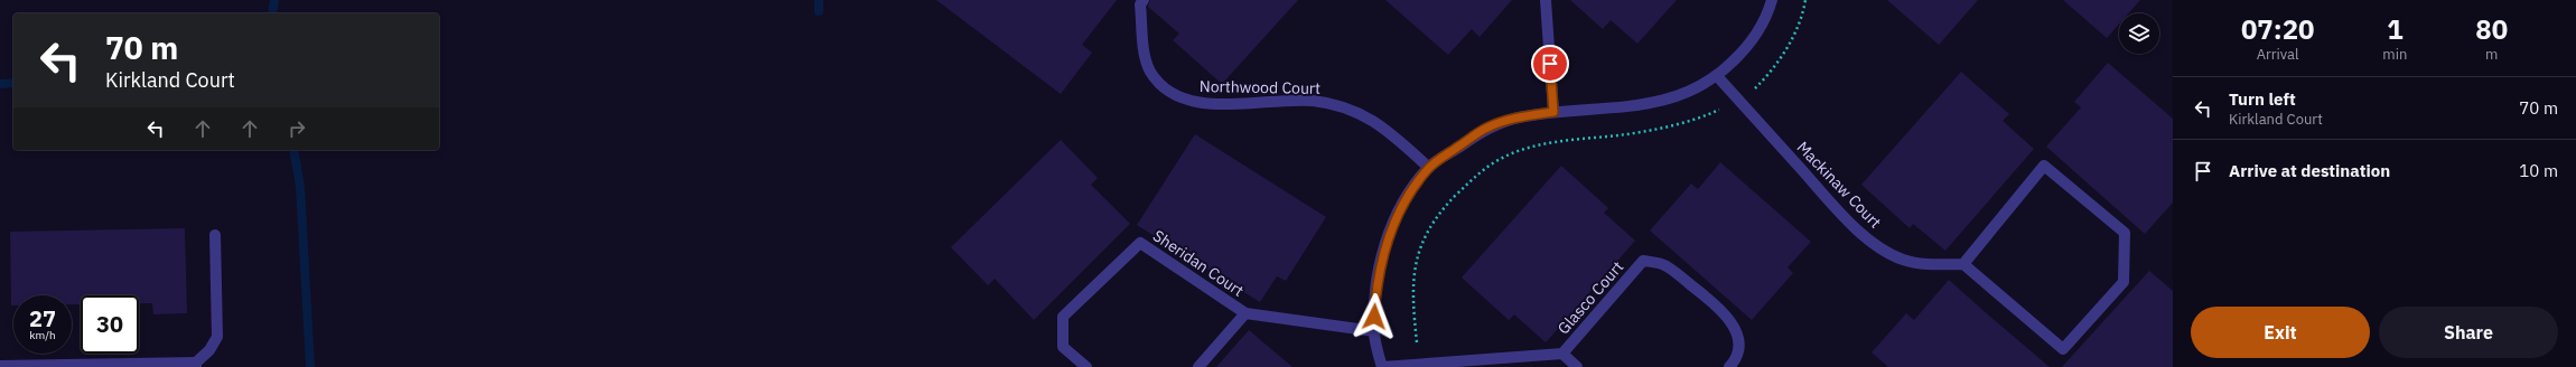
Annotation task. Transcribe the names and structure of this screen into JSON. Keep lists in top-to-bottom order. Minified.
{"streets":{"street":["Northwood Court","Mackinaw Court","Sheridan Court","Glasco Court"]},"page":{"eta":["07:20","Arrival","1","min","80","m"],"turn":["70 m","Kirkland Court"],"list":[{"name":"Turn left","note":"Kirkland Court","value":"70 m"},{"name":"Arrive at destination","value":"10 m"}],"speed":"27 km/h","limit":"30","buttons":["Exit","Share"]}}
